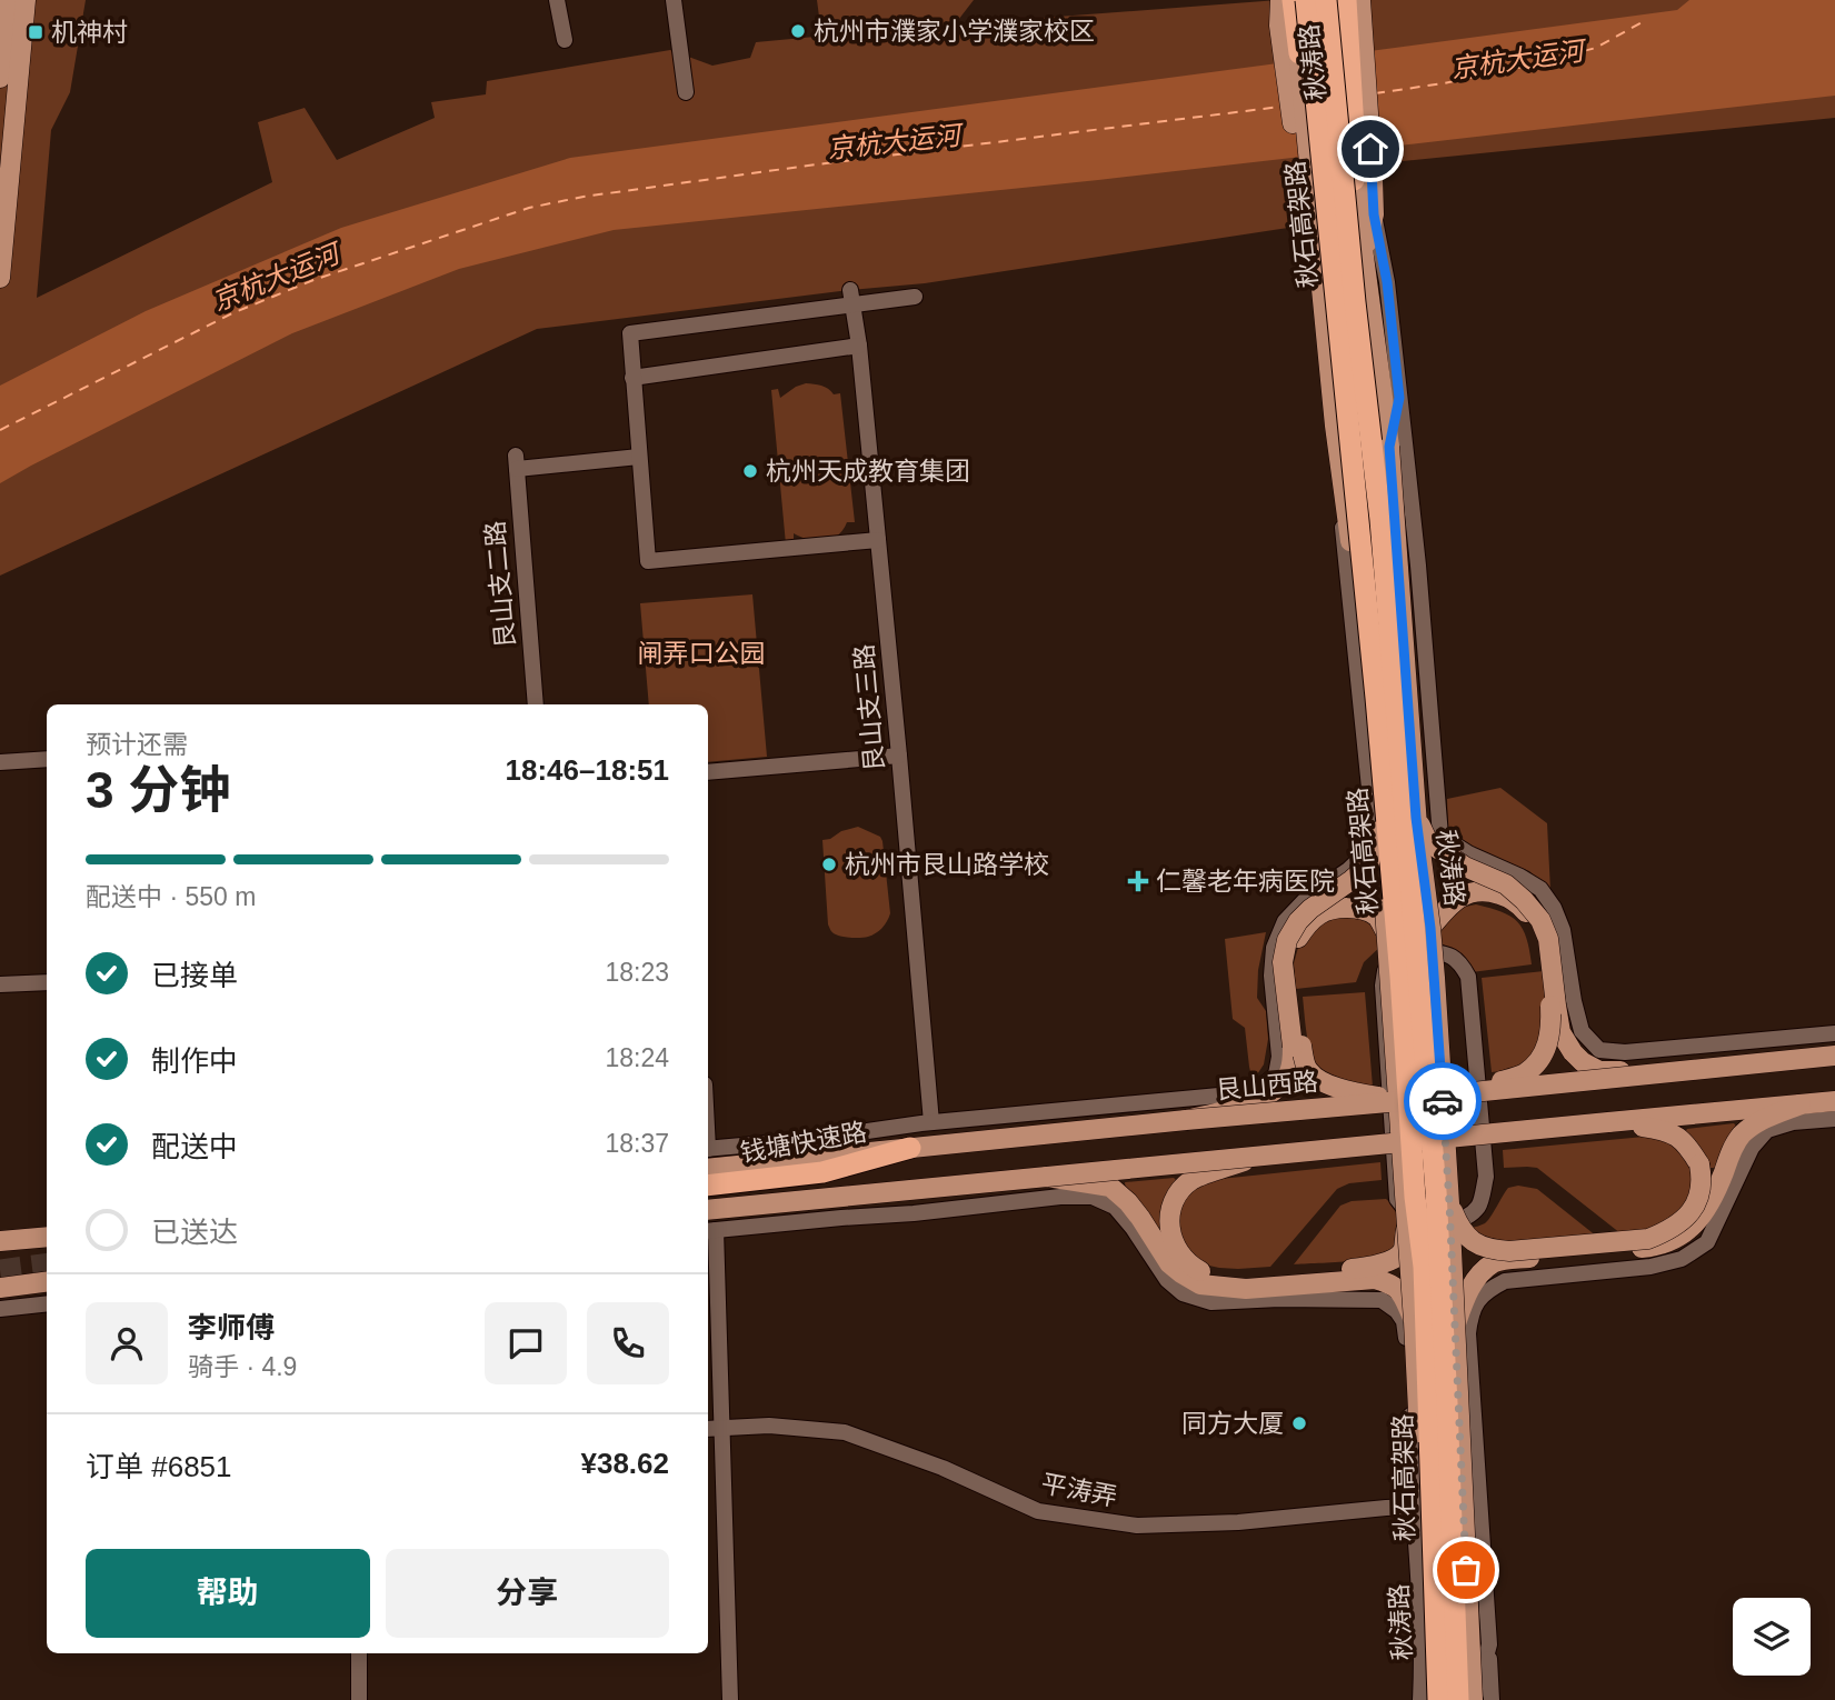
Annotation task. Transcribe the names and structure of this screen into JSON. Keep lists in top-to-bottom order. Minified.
{"streets":{"highway":["秋石高架路","钱塘快速路"],"main road":["秋涛路","艮山西路"],"street":["艮山支二路","艮山支三路","平涛弄"]},"crossings":[["艮山西路","钱塘快速路"]],"water":["京杭大运河"],"parks":["闸弄口公园"],"places":{"other":["杭州市濮家小学濮家校区","杭州天成教育集团","杭州市艮山路学校","同方大厦"],"transit":["机神村"],"health":["仁馨老年病医院"]},"page":{"heading":["3 分钟","预计还需","18:46–18:51"],"panel":["李师傅","骑手 · 4.9","订单 #6851","¥38.62"],"bar":"配送中 · 550 m","list":[["已接单","18:23"],["制作中","18:24"],["配送中","18:37"],"已送达"],"buttons":["帮助","分享"]}}
